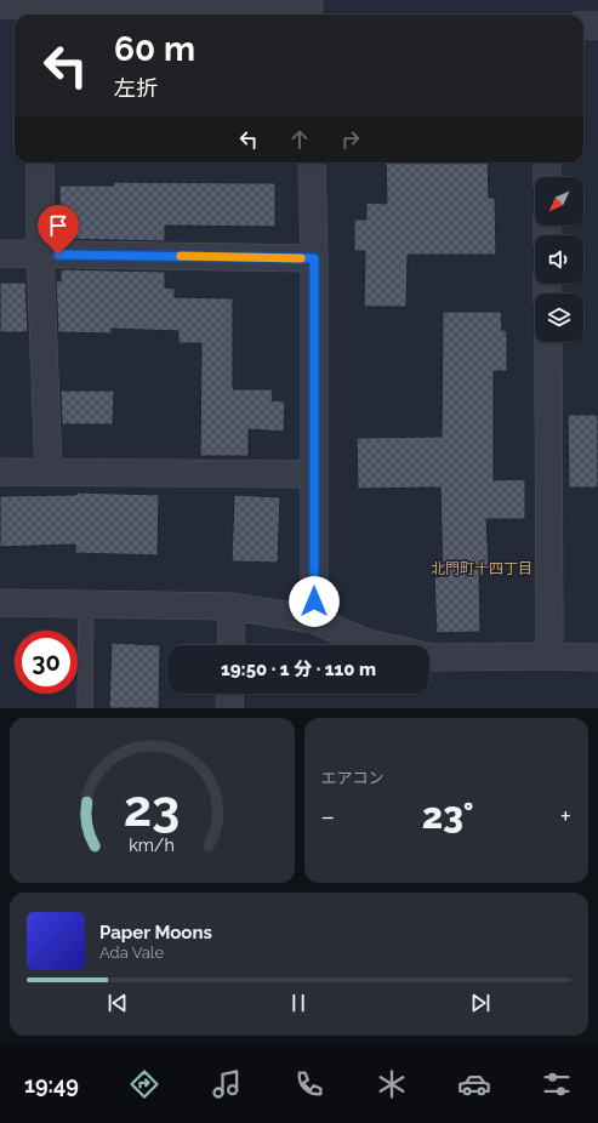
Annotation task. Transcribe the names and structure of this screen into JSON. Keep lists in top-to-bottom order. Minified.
{"districts":["北門町十四丁目"],"north":"bottom left","page":{"turn":["60 m","左折"],"limit":"30","trip":"19:50 · 1 分 · 110 m","tile":"エアコン","heat":["−","23°","+"],"song":["Paper Moons","Ada Vale"],"tabs":"19:49","gauge":["23","km/h"]}}
